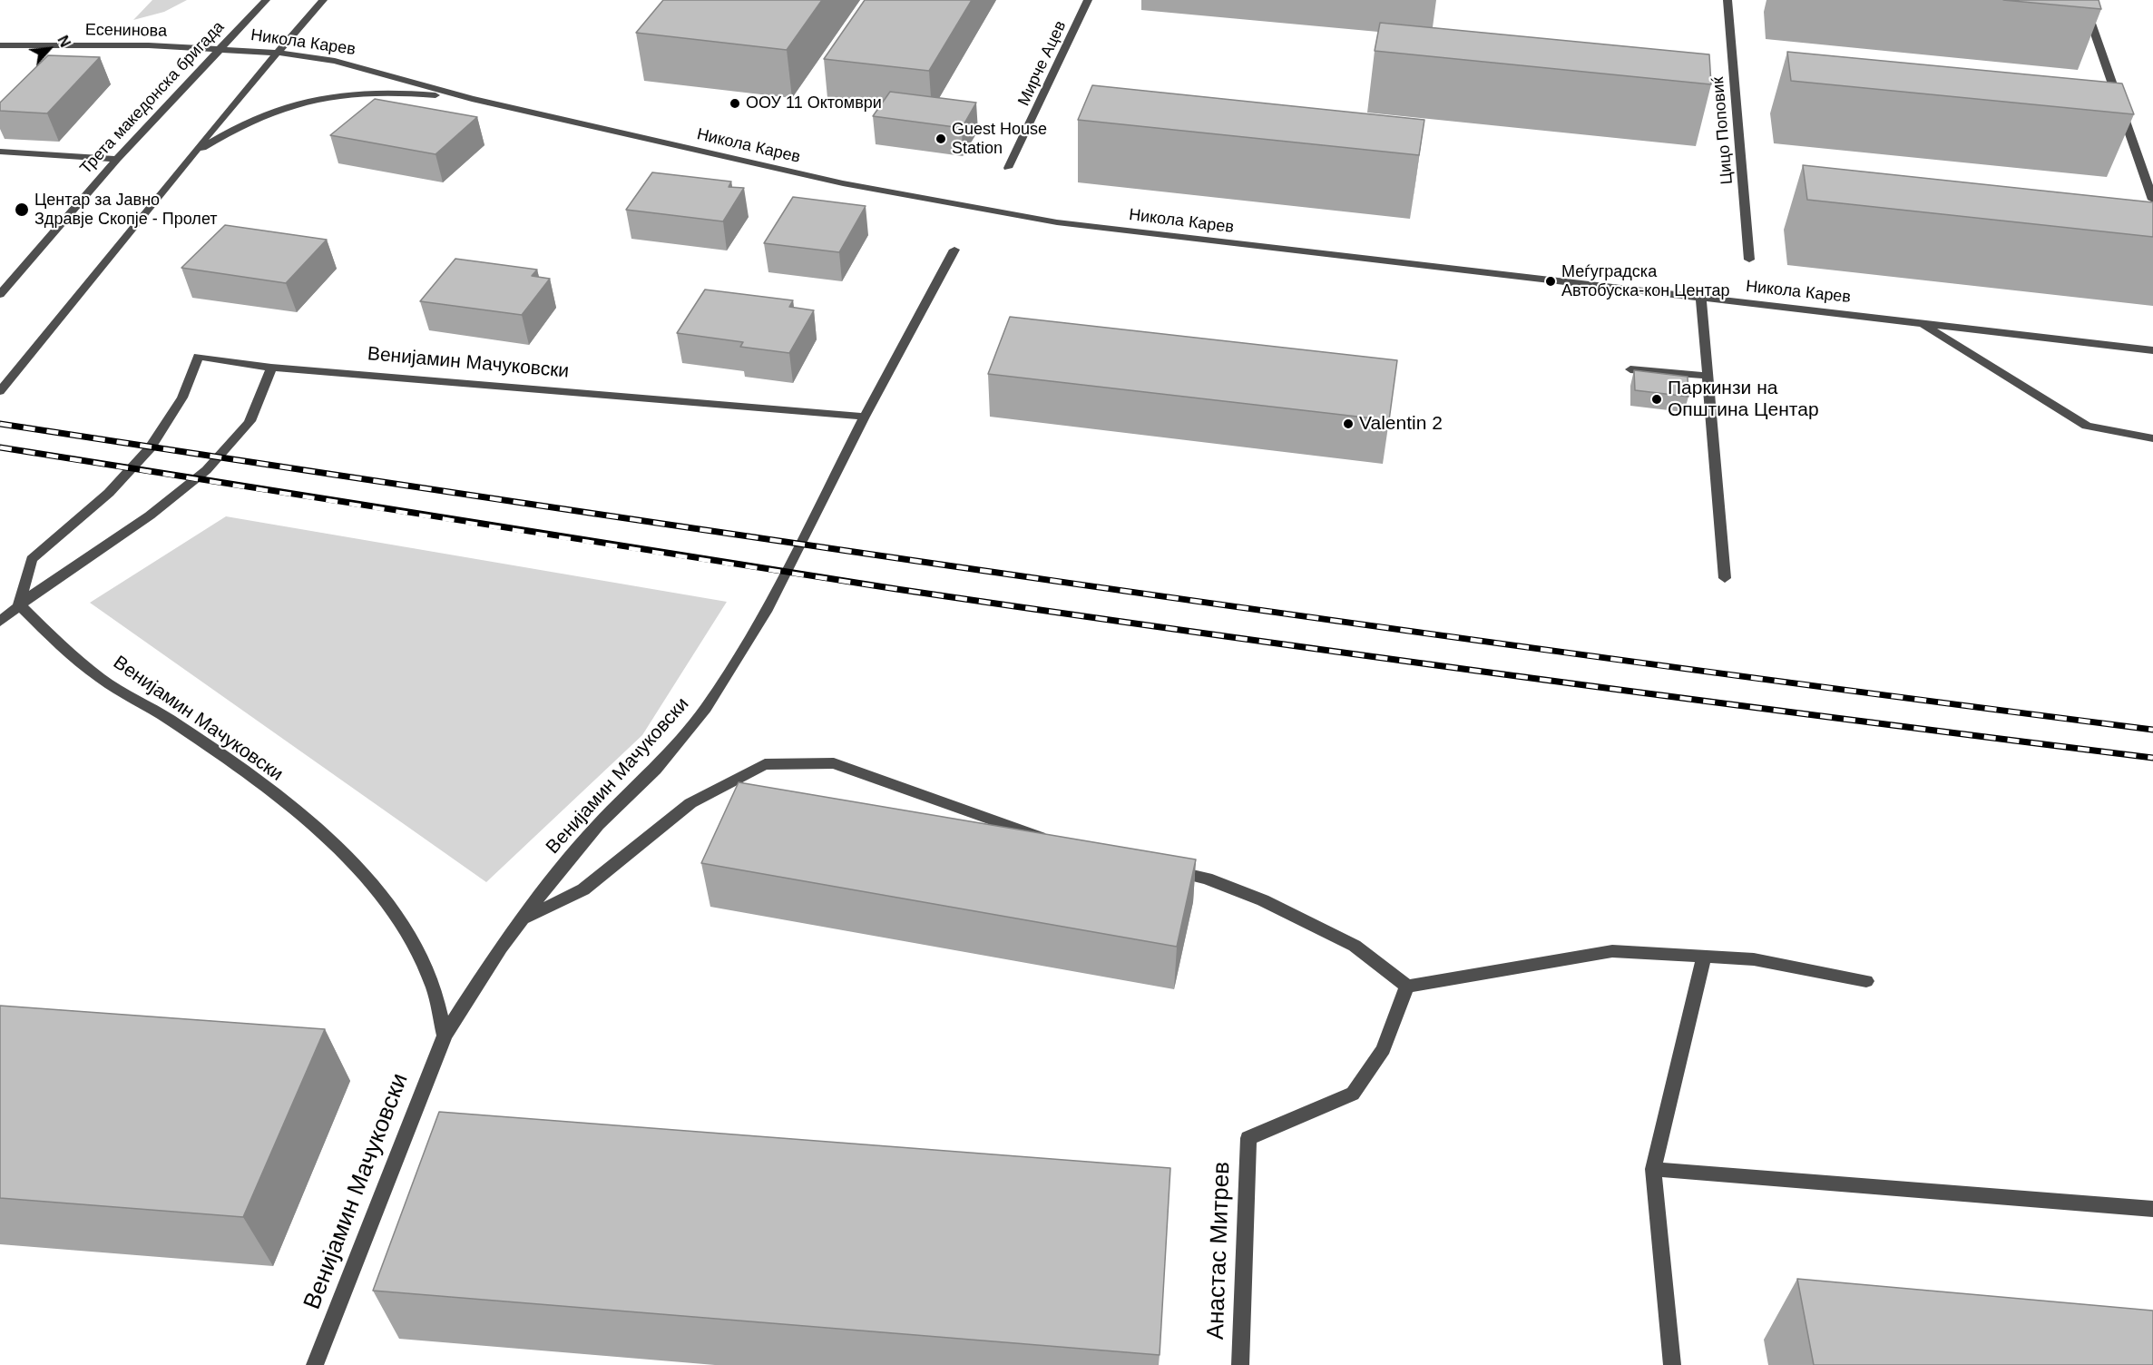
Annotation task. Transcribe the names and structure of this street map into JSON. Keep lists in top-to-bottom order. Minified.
{"streets":{"street":["Есенинова","Никола Карев","Мирче Ацев","Трета македонска бригада","Цицо Поповиќ","Венијамин Мачуковски","Анастас Митрев"]},"crossings":[["Есенинова","Никола Карев"],["Есенинова","Трета македонска бригада"],["Никола Карев","Трета македонска бригада"]],"places":["ООУ 11 Октомври","Guest House Station","Центар за Јавно Здравје Скопје - Пролет","Меѓуградска Автобуска-кон Центар","Паркинзи на Општина Центар","Valentin 2"],"north":"top right"}
